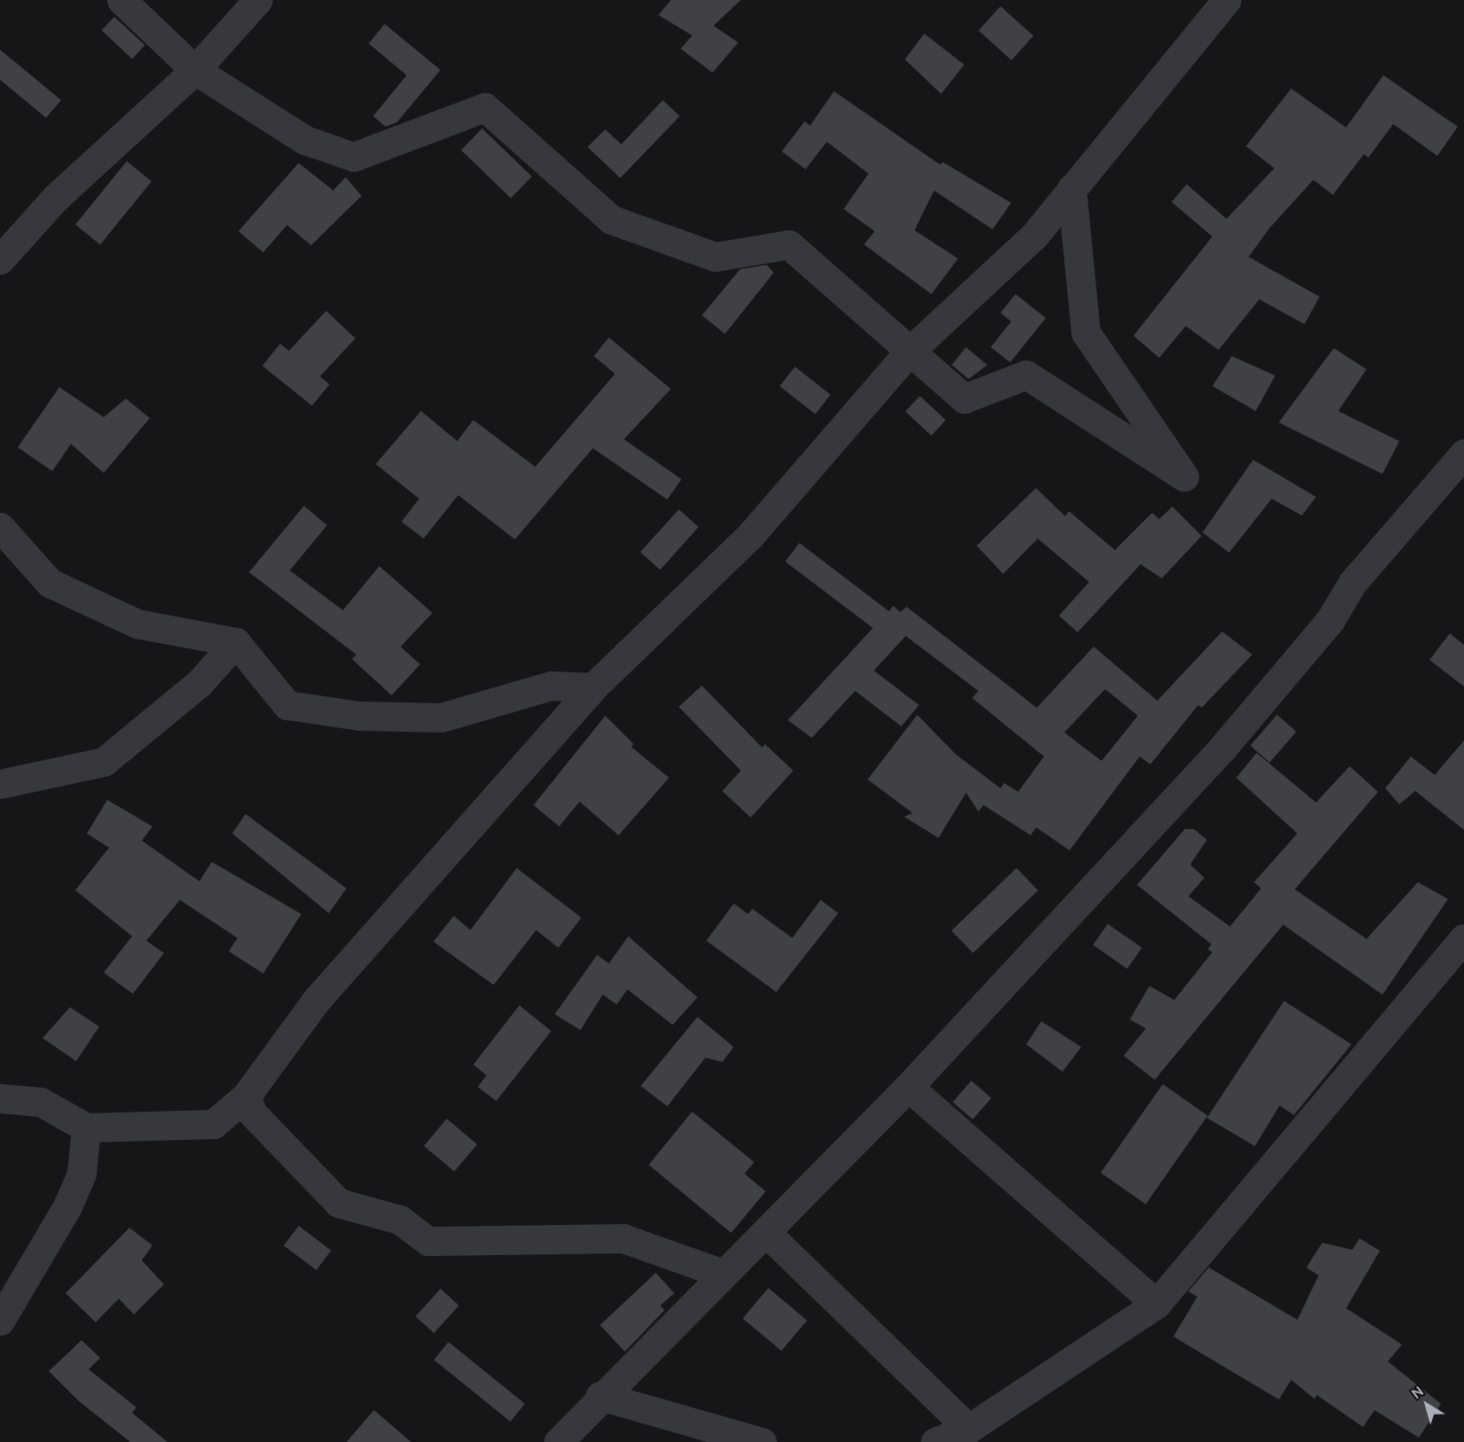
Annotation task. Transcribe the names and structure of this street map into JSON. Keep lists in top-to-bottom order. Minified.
{"north":"top left"}
